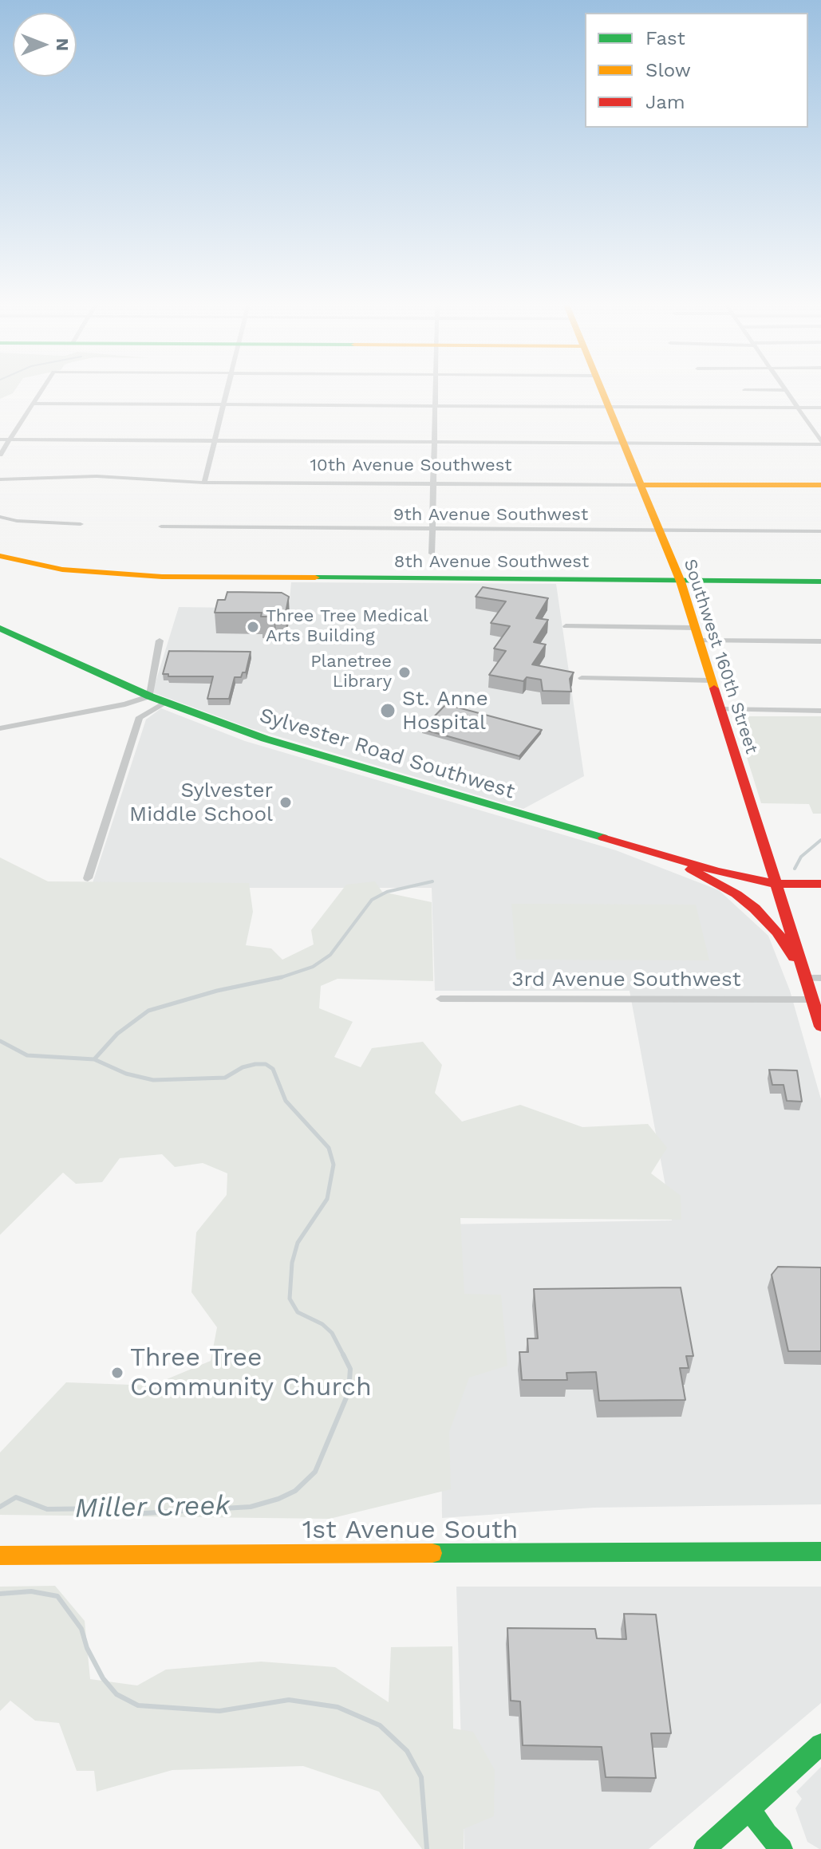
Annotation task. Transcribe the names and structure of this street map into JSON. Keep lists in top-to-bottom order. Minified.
{"streets":{"street":["10th Avenue Southwest","9th Avenue Southwest","8th Avenue Southwest","Southwest 160th Street","Sylvester Road Southwest","3rd Avenue Southwest","1st Avenue South"]},"crossings":[["10th Avenue Southwest","Southwest 160th Street"],["9th Avenue Southwest","Southwest 160th Street"],["8th Avenue Southwest","Southwest 160th Street"],["Southwest 160th Street","Sylvester Road Southwest"],["Southwest 160th Street","3rd Avenue Southwest"]],"water":["Miller Creek"],"places":["Three Tree Medical Arts Building","Planetree Library","St. Anne Hospital","Sylvester Middle School","Three Tree Community Church"],"legend":["Fast","Slow","Jam"],"north":"right"}
